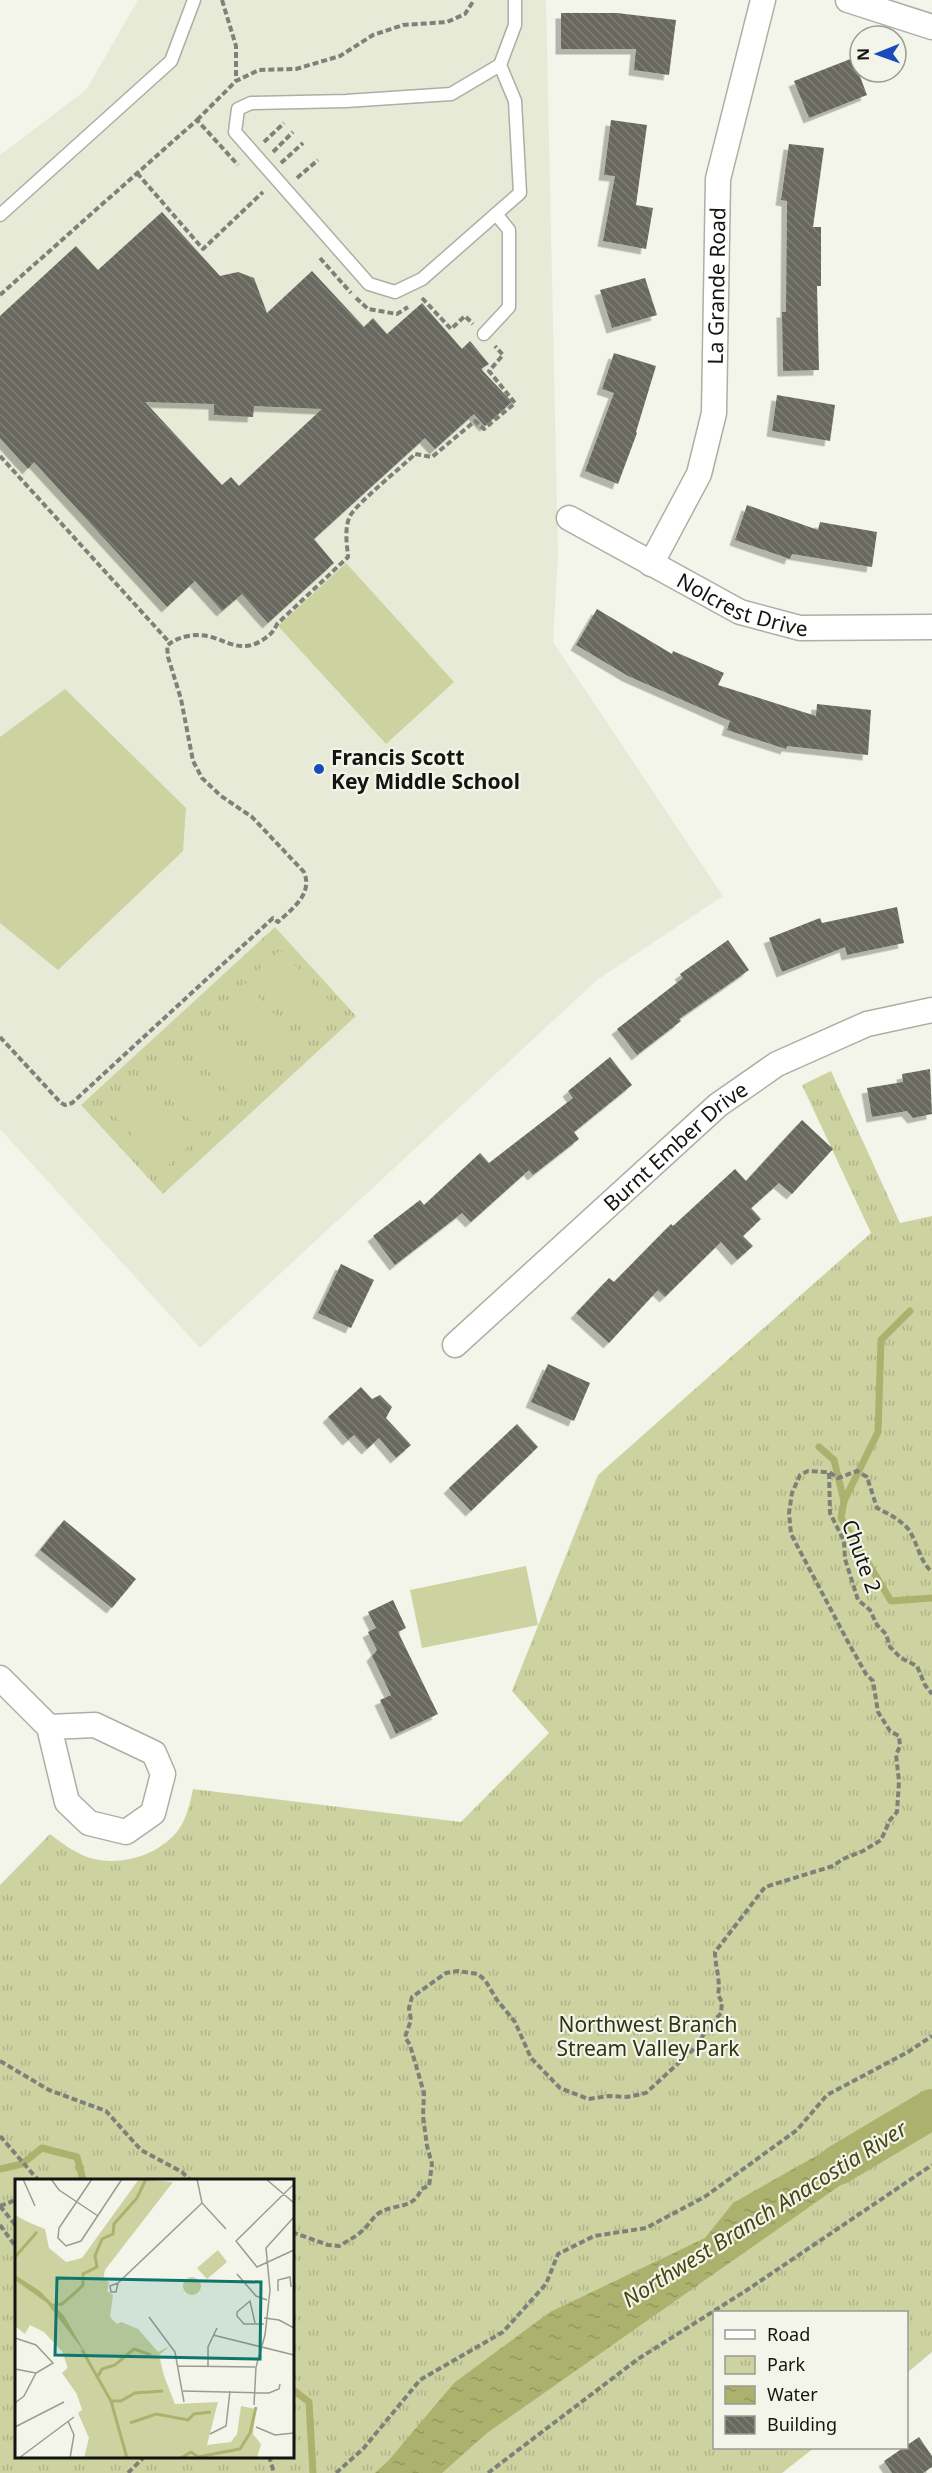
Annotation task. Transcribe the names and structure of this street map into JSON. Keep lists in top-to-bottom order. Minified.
{"streets":{"street":["La Grande Road","Nolcrest Drive","Burnt Ember Drive"],"path":["Chute 2"]},"crossings":[["La Grande Road","Nolcrest Drive"]],"water":["Northwest Branch Anacostia River"],"parks":["Northwest Branch Stream Valley Park"],"places":["Francis Scott Key Middle School"],"legend":["Road","Park","Water","Building"],"north":"left"}
